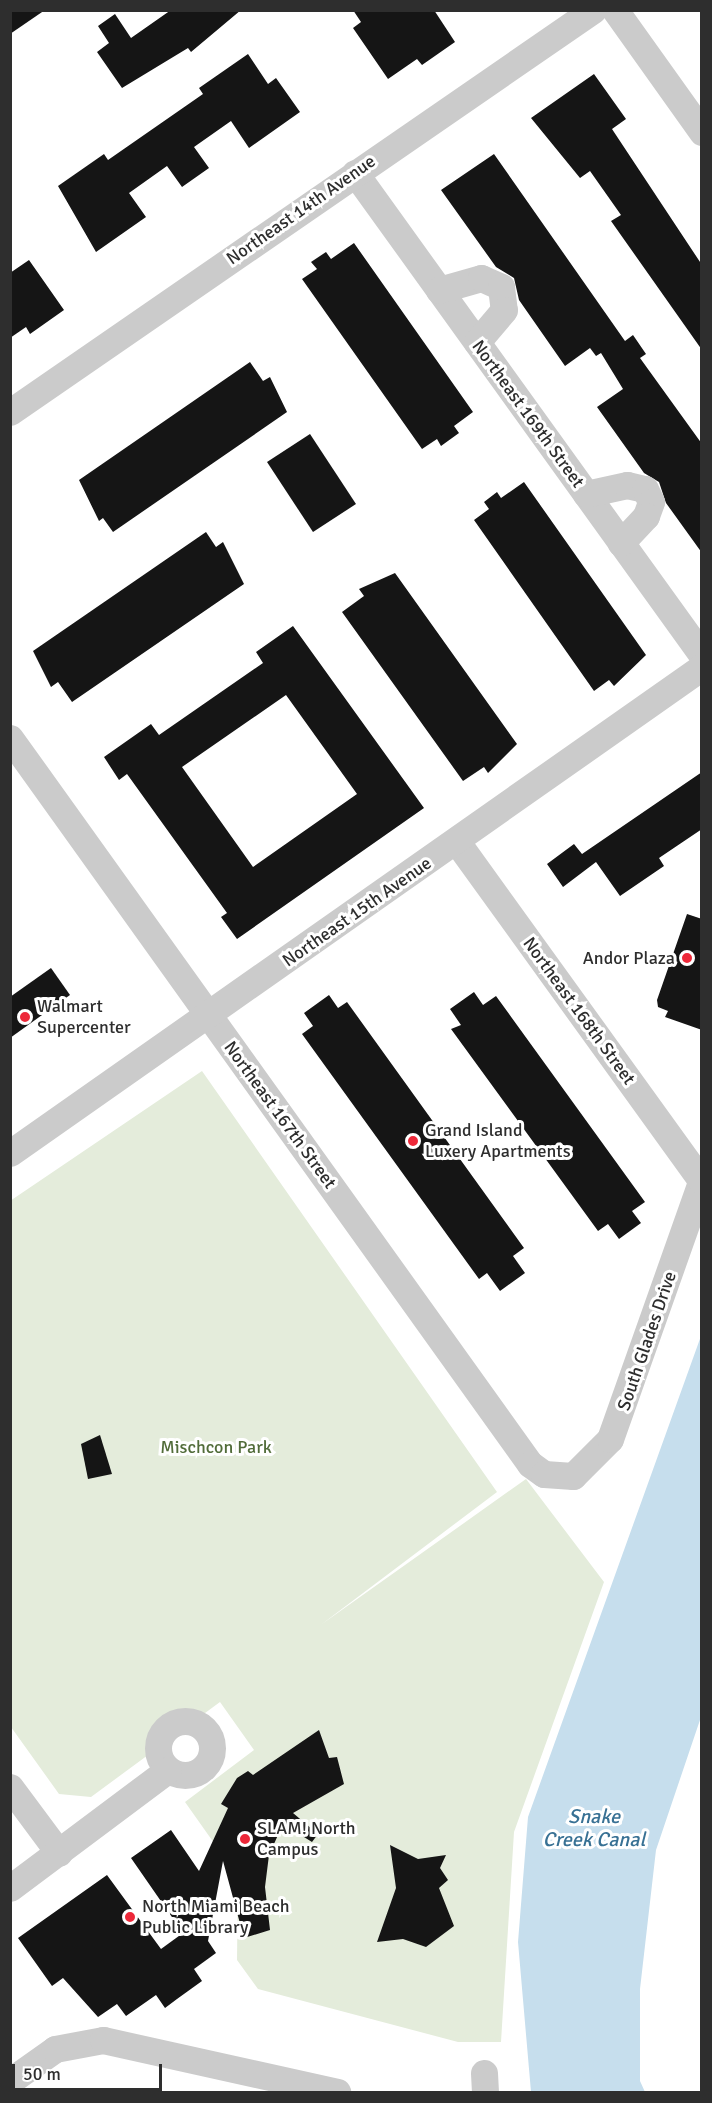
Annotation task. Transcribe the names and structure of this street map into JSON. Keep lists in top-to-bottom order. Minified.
{"streets":{"street":["Northeast 14th Avenue","Northeast 169th Street","Northeast 15th Avenue","Northeast 168th Street","Northeast 167th Street","South Glades Drive"]},"crossings":[["Northeast 14th Avenue","Northeast 169th Street"],["Northeast 15th Avenue","Northeast 168th Street"],["Northeast 15th Avenue","Northeast 167th Street"],["Northeast 168th Street","South Glades Drive"],["Northeast 167th Street","South Glades Drive"]],"water":["Snake Creek Canal"],"parks":["Mischcon Park"],"places":["Andor Plaza","Walmart Supercenter","Grand Island Luxery Apartments","SLAM! North Campus","North Miami Beach Public Library"],"scale_bar":"50 m"}
